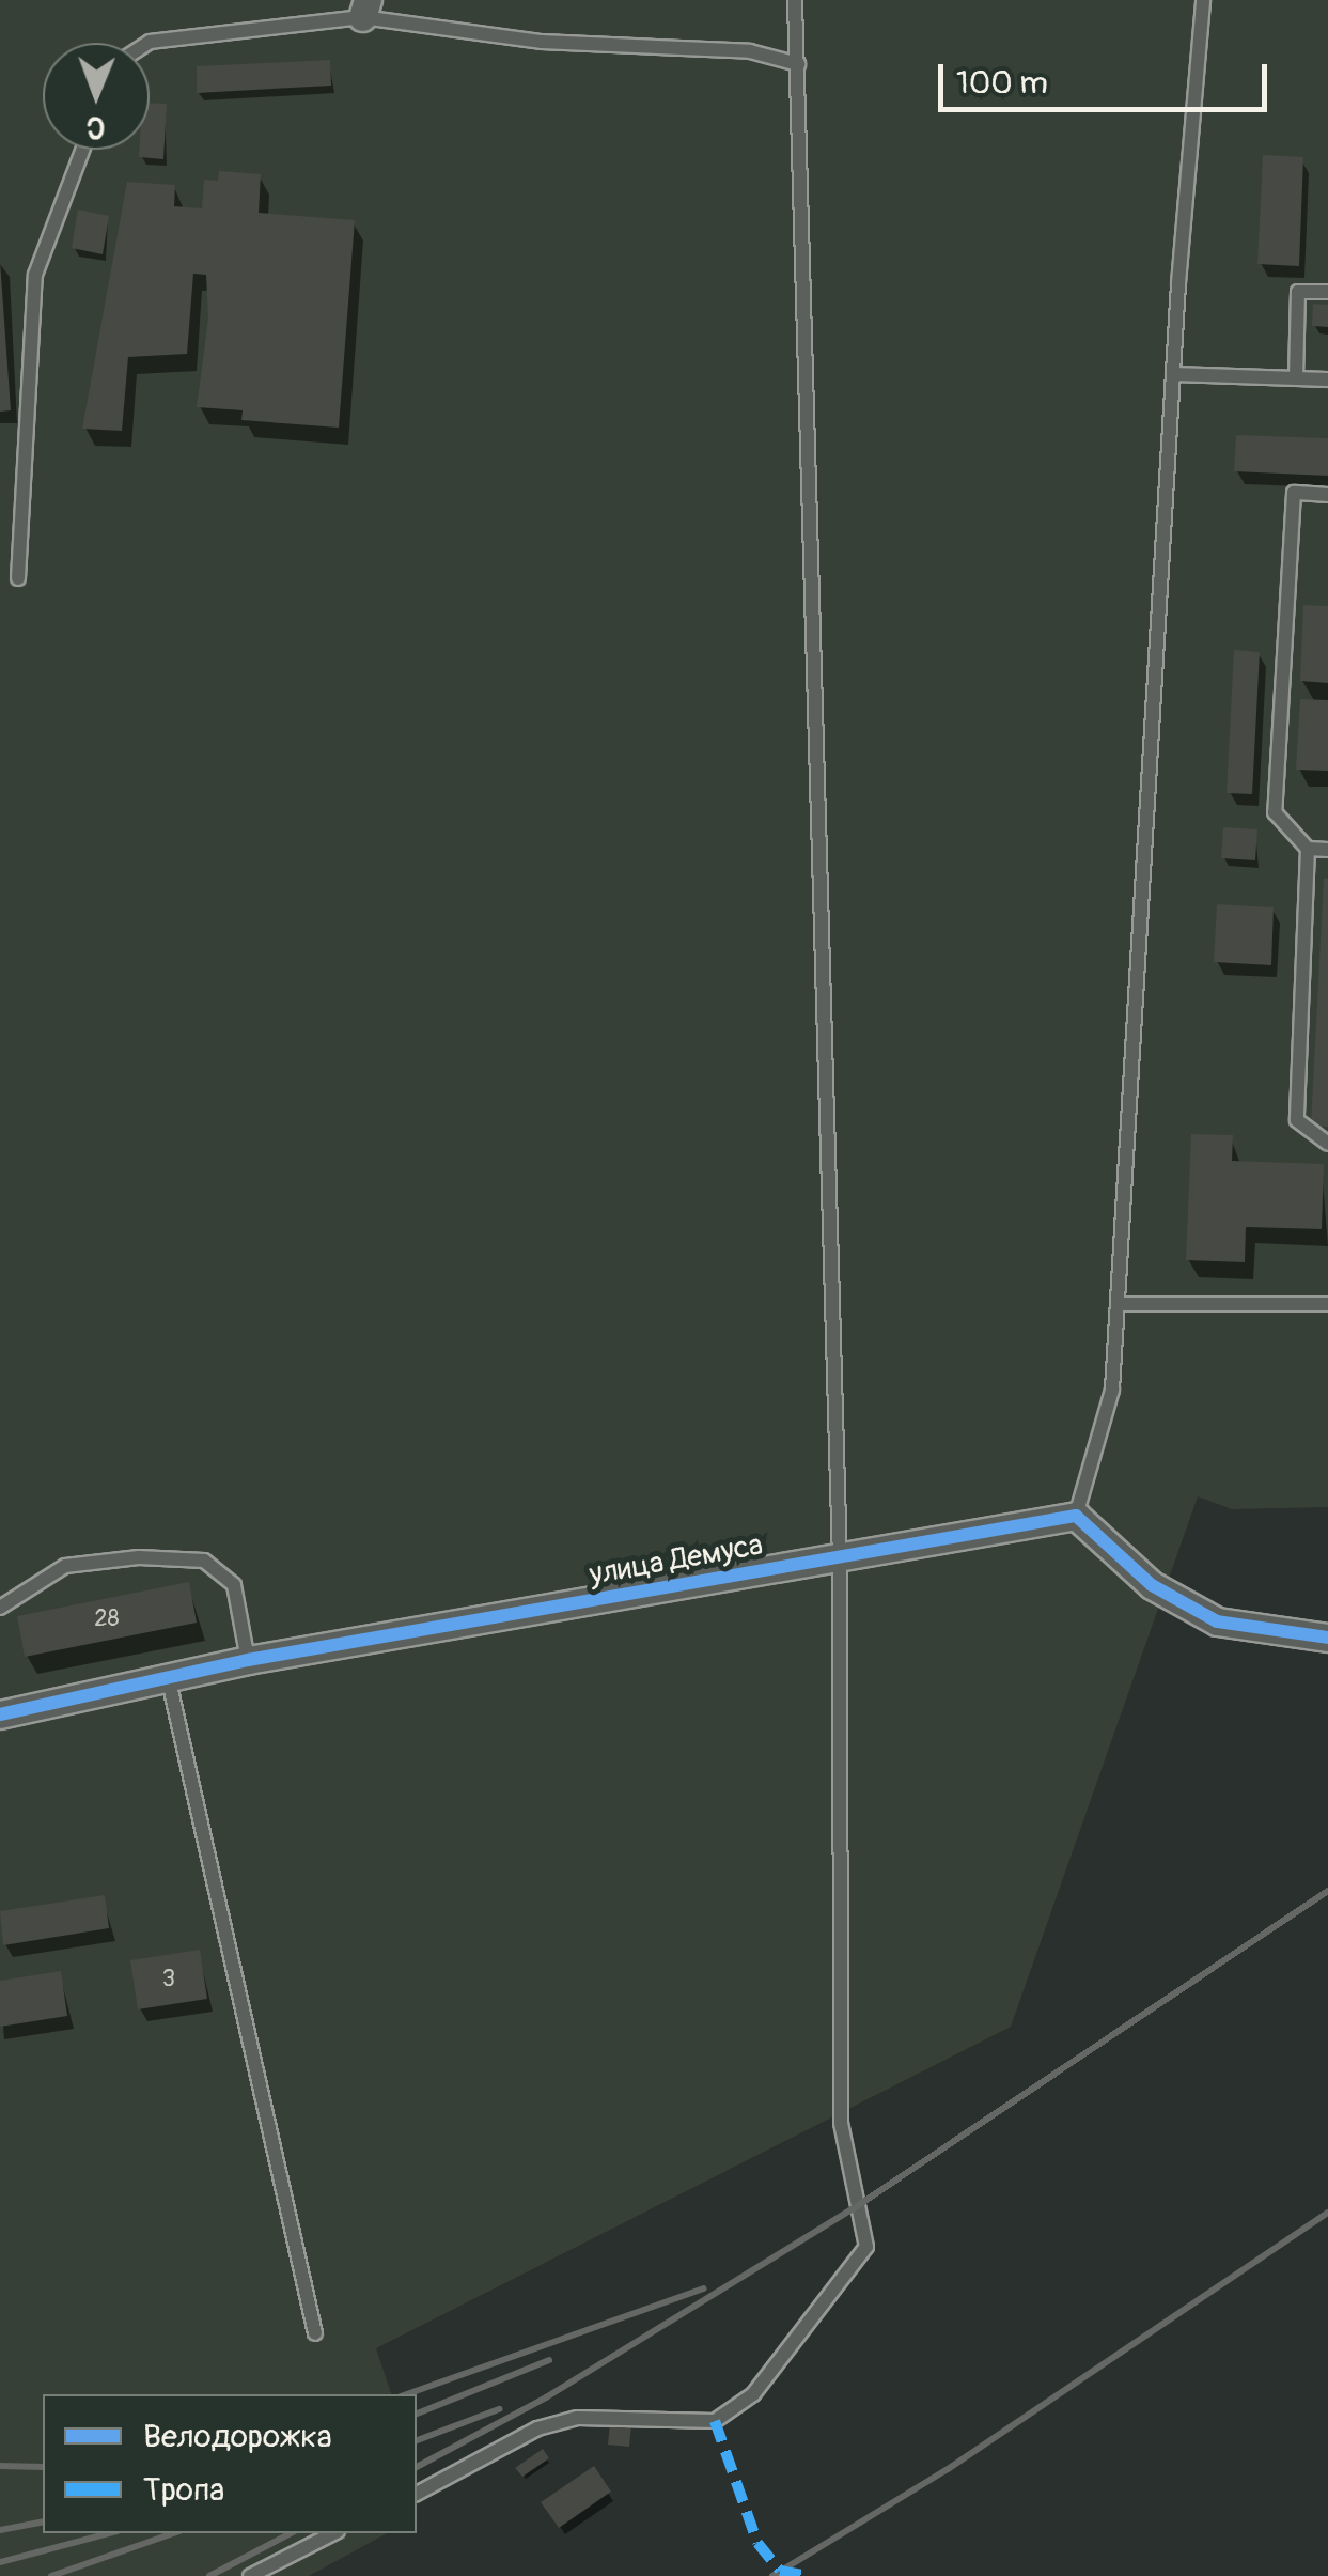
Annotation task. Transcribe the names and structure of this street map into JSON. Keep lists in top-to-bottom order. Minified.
{"streets":{"street":["улица Демуса"]},"house_numbers":["28","3"],"legend":["Велодорожка","Тропа"],"scale_bar":"100 m","north":"bottom"}
